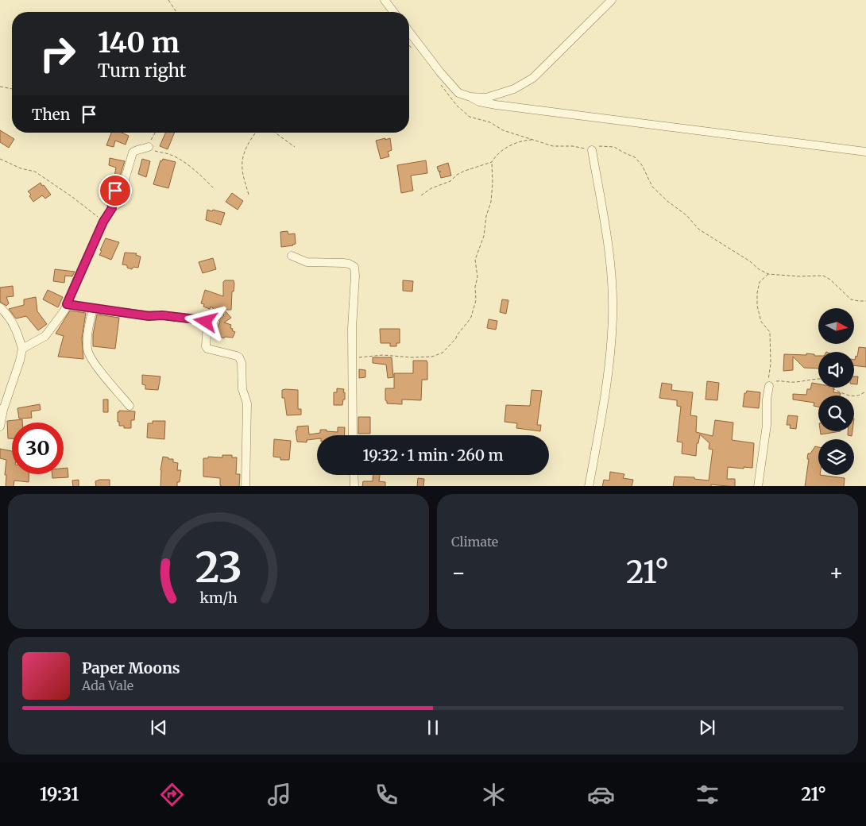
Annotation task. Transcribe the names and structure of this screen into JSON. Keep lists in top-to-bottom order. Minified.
{"north":"right","page":{"turn":["140 m","Turn right"],"then":"Then","limit":"30","trip":"19:32 · 1 min · 260 m","tile":"Climate","heat":["−","21°","+"],"song":["Paper Moons","Ada Vale"],"tabs":["19:31","21°"],"gauge":["23","km/h"]}}
